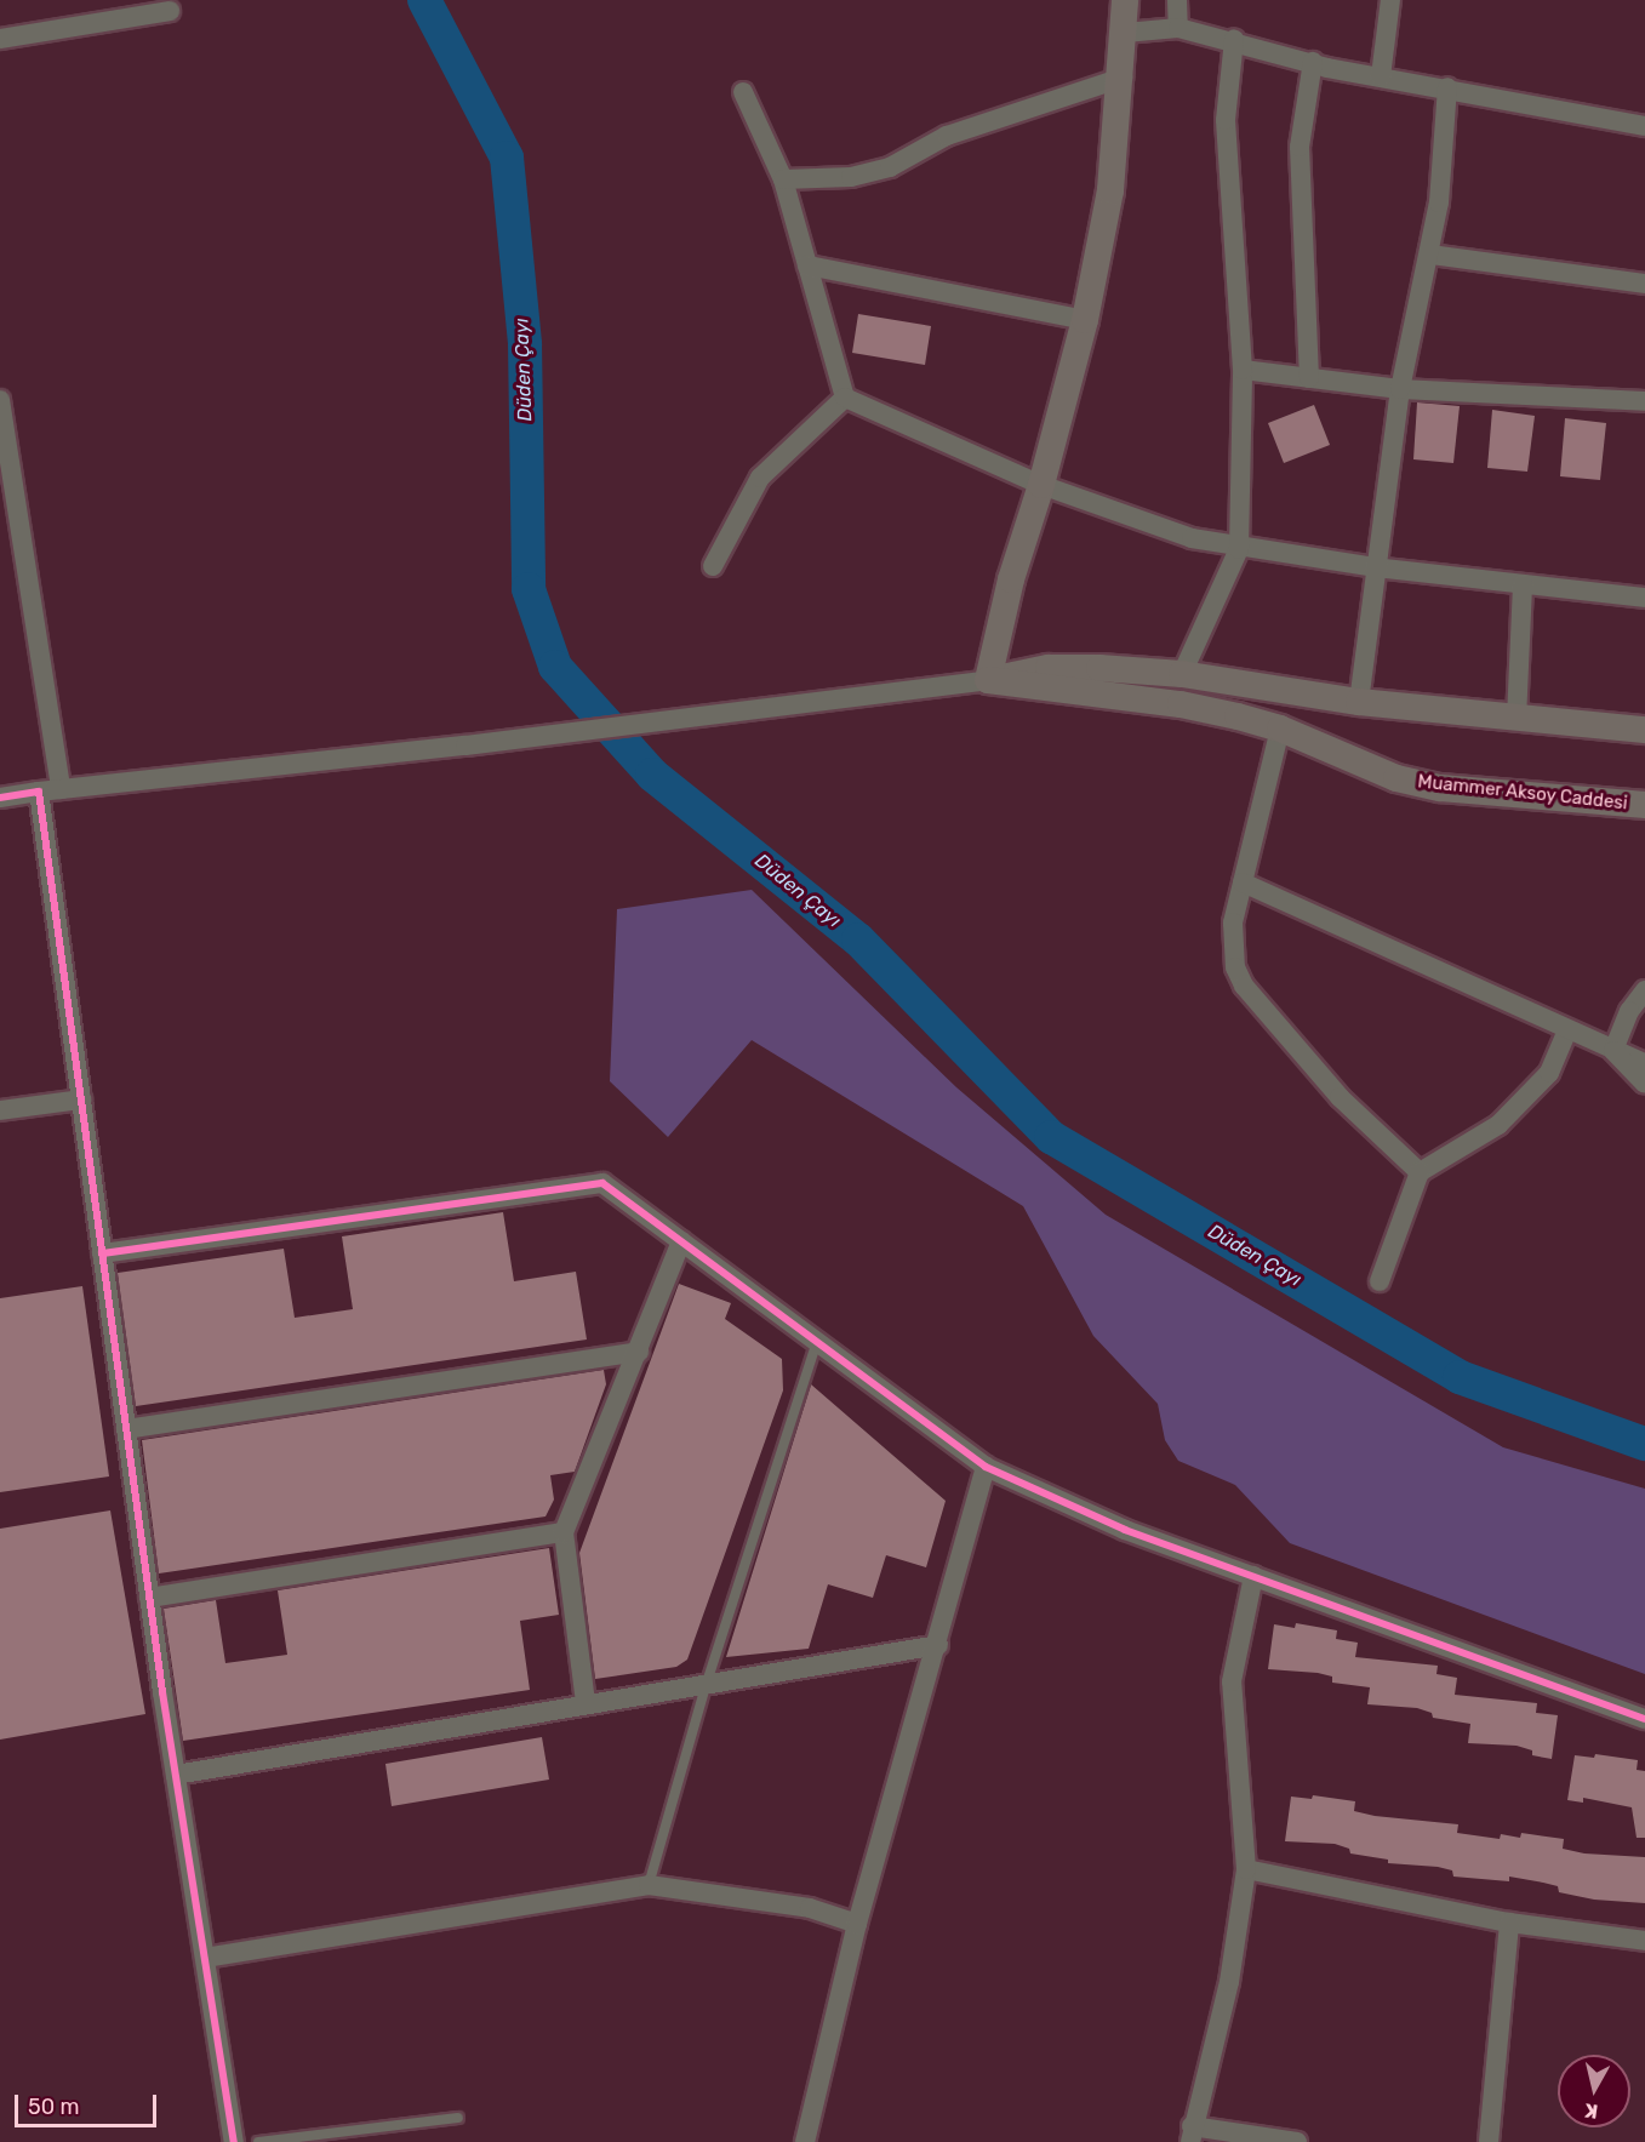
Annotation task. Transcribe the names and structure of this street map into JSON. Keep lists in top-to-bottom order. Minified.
{"streets":{"main road":["Muammer Aksoy Caddesi"]},"water":["Düden Çayı"],"scale_bar":"50 m","north":"bottom"}
